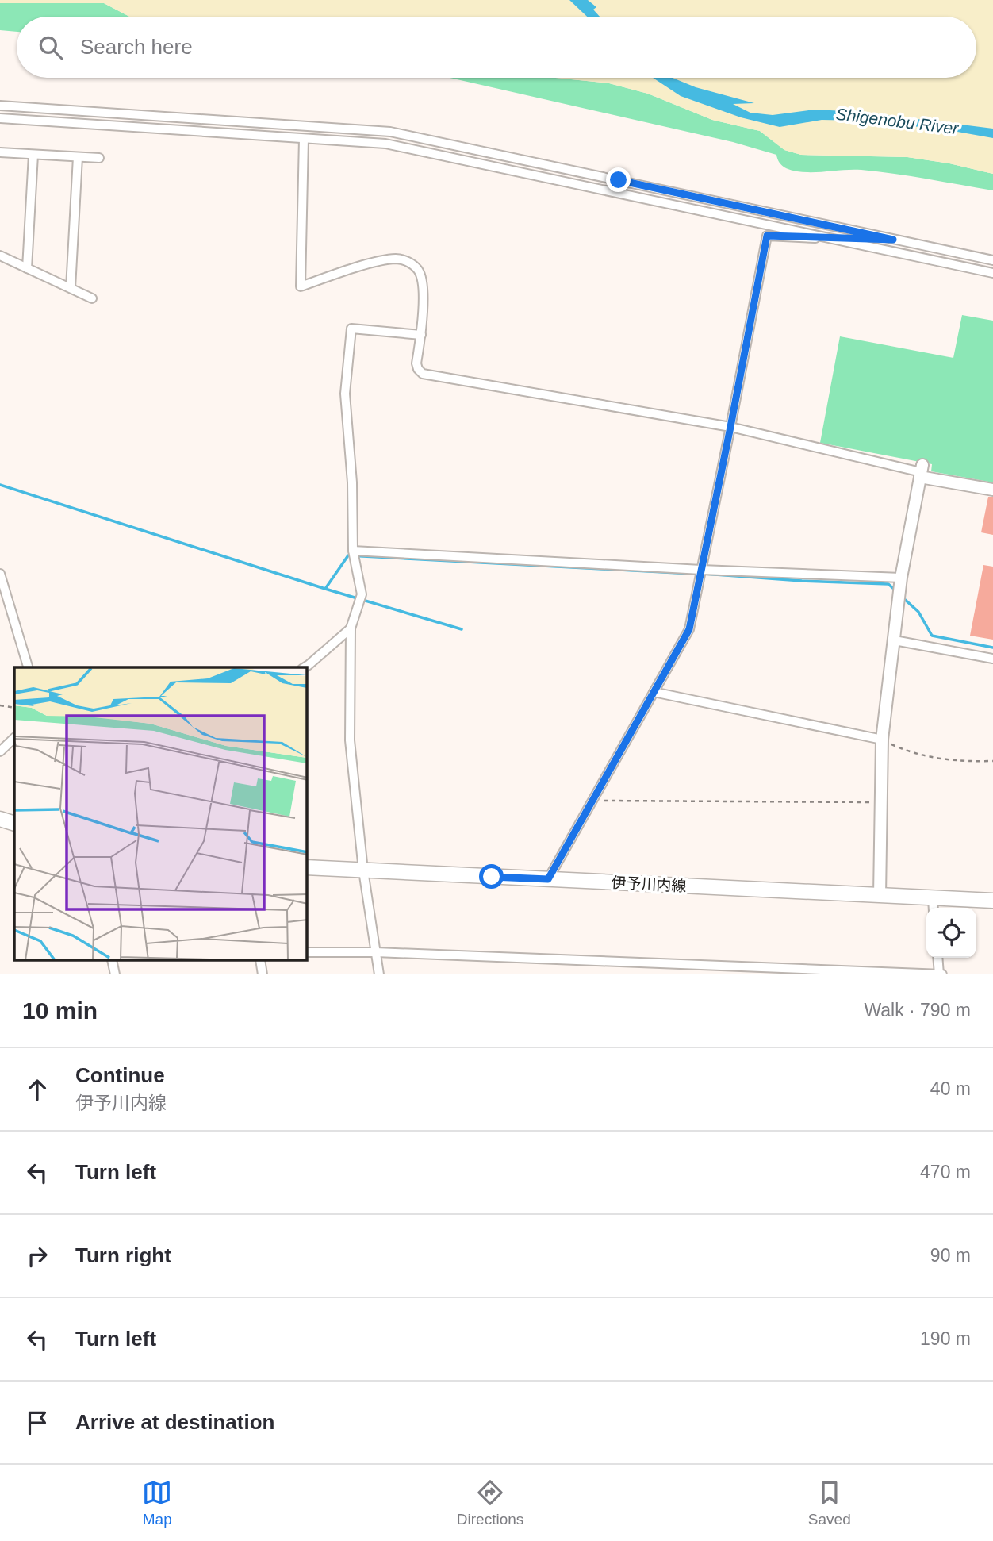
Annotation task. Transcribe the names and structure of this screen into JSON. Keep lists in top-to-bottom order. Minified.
{"streets":{"main road":["伊予川内線"]},"water":["Shigenobu River"],"page":{"search":"Search here","heading":["10 min","Walk · 790 m"],"list":[["Continue","伊予川内線","40 m"],["Turn left","470 m"],["Turn right","90 m"],["Turn left","190 m"],"Arrive at destination"],"nav":["Map","Directions","Saved"]}}
